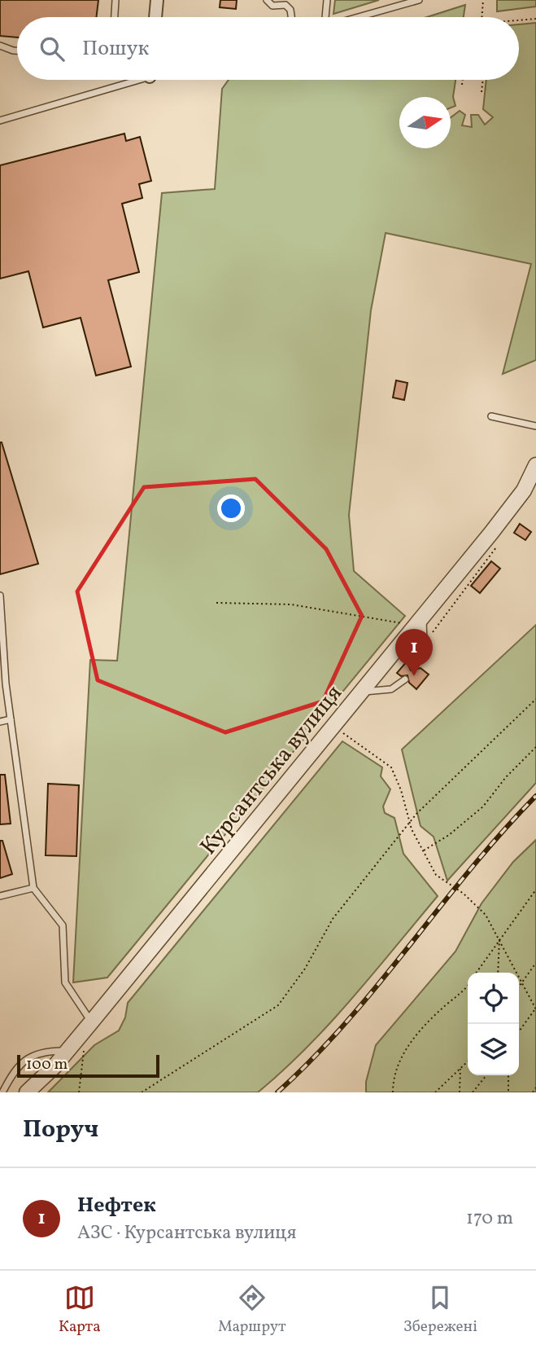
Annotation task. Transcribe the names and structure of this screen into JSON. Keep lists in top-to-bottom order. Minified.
{"streets":{"street":["Курсантська вулиця"]},"scale_bar":"100 m","north":"right","page":{"search":"Пошук","pins":"1","scale":"100 m","heading":"Поруч","list":[{"mark":"1","name":"Нефтек","note":"АЗС · Курсантська вулиця","value":"170 m"}],"nav":["Карта","Маршрут","Збережені"]}}
